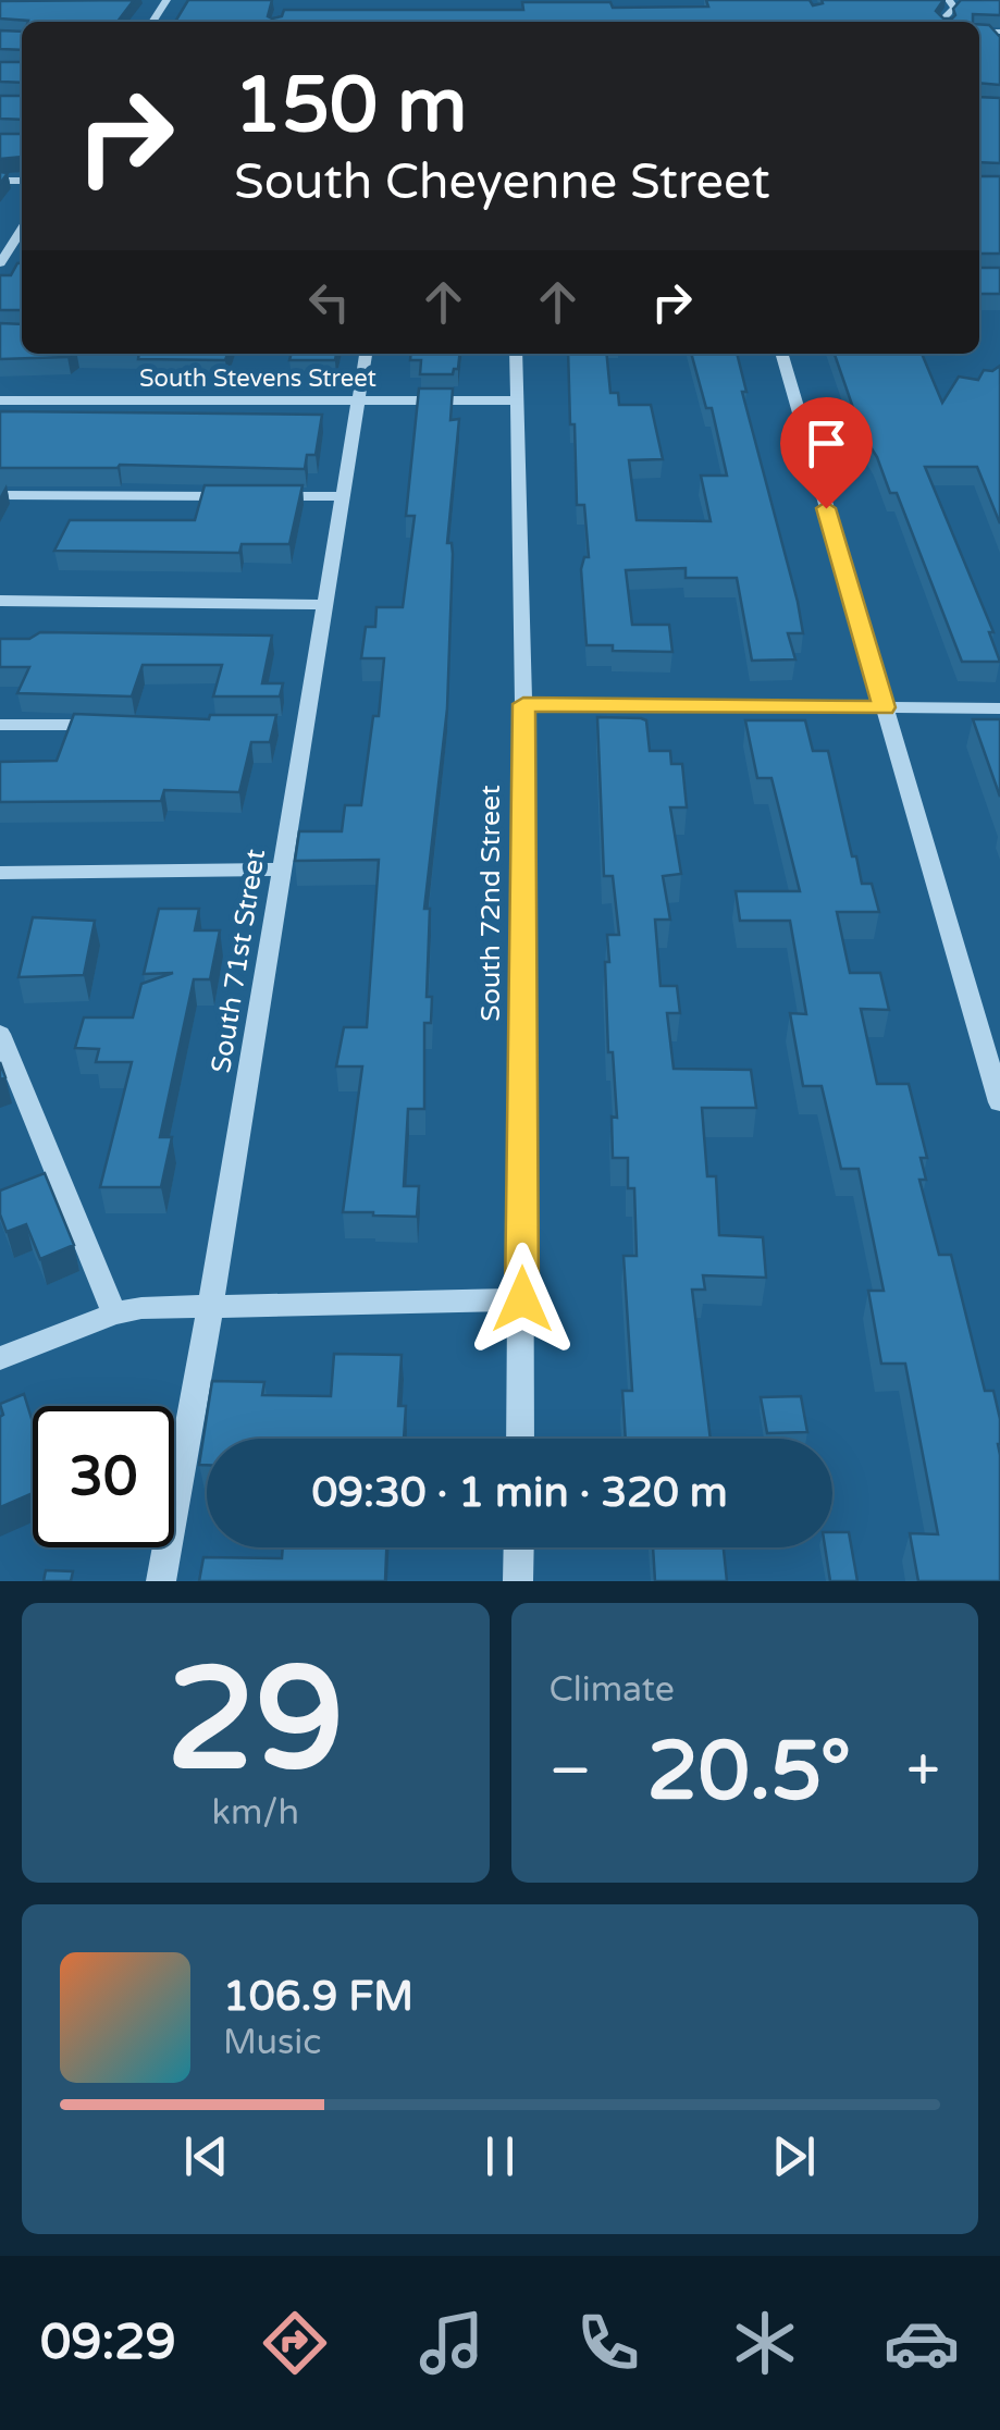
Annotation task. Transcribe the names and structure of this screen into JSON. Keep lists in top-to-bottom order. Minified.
{"streets":{"street":["South Stevens Street","South 72nd Street","South 71st Street"]},"crossings":[["South Stevens Street","South 72nd Street"],["South Stevens Street","South 71st Street"]],"page":{"turn":["150 m","South Cheyenne Street"],"limit":"30","trip":"09:30 · 1 min · 320 m","tile":[["29","km/h"],"Climate"],"heat":["−","20.5°","+"],"song":["106.9 FM","Music"],"tabs":"09:29"}}
